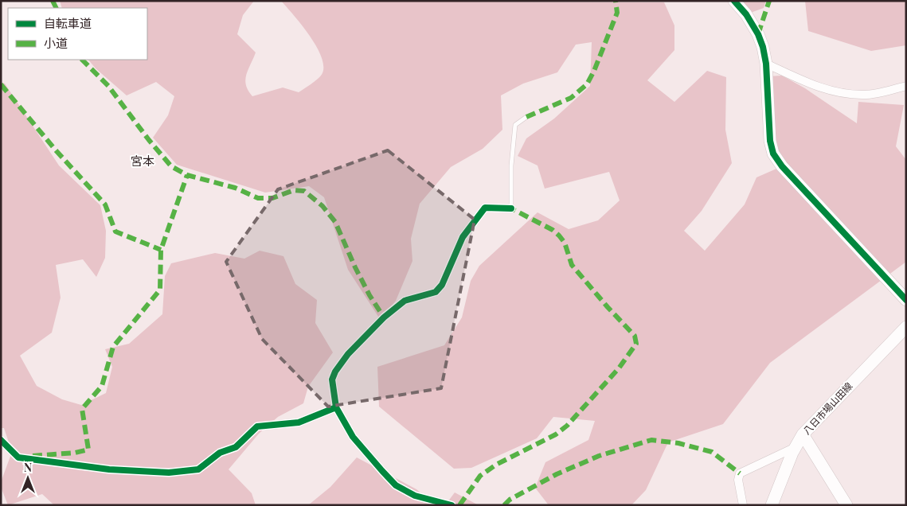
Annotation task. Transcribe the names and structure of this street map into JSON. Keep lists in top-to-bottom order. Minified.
{"streets":{"street":["八日市場山田線"]},"districts":["宮本"],"legend":["自転車道","小道"],"north":"top"}
